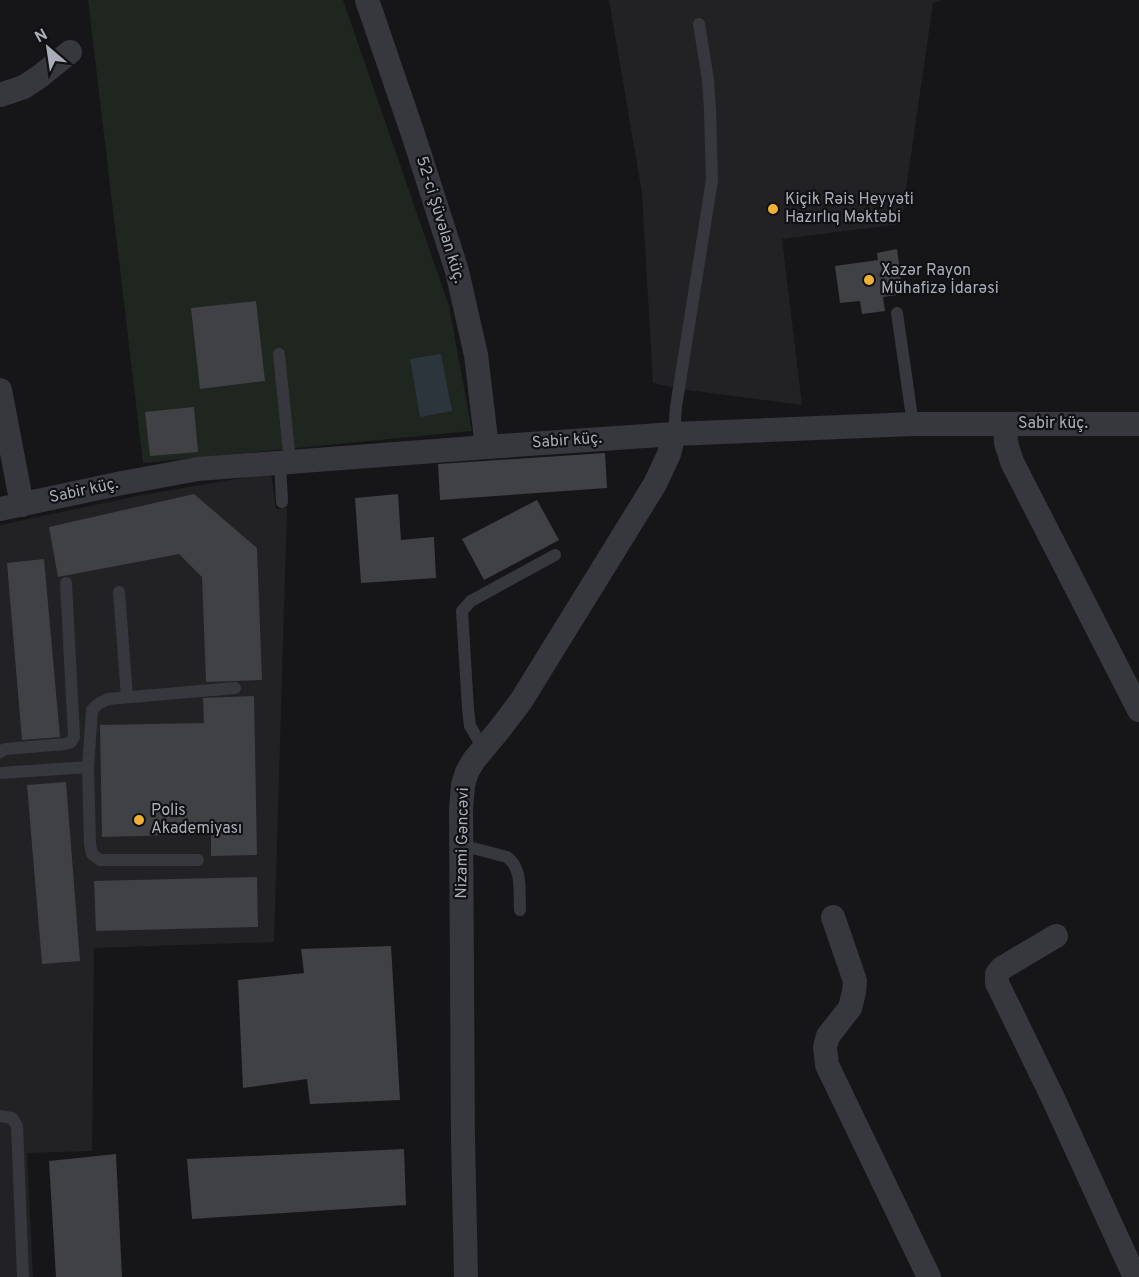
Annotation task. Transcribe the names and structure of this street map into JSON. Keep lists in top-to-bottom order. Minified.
{"streets":{"street":["52-ci Şüvəlan küç.","Sabir küç.","Nizami Gəncəvi"]},"crossings":[["52-ci Şüvəlan küç.","Sabir küç."],["Sabir küç.","Nizami Gəncəvi"]],"places":["Kiçik Rəis Heyyəti Hazırlıq Məktəbi","Xəzər Rayon Mühafizə İdarəsi","Polis Akademiyası"],"north":"top left"}
